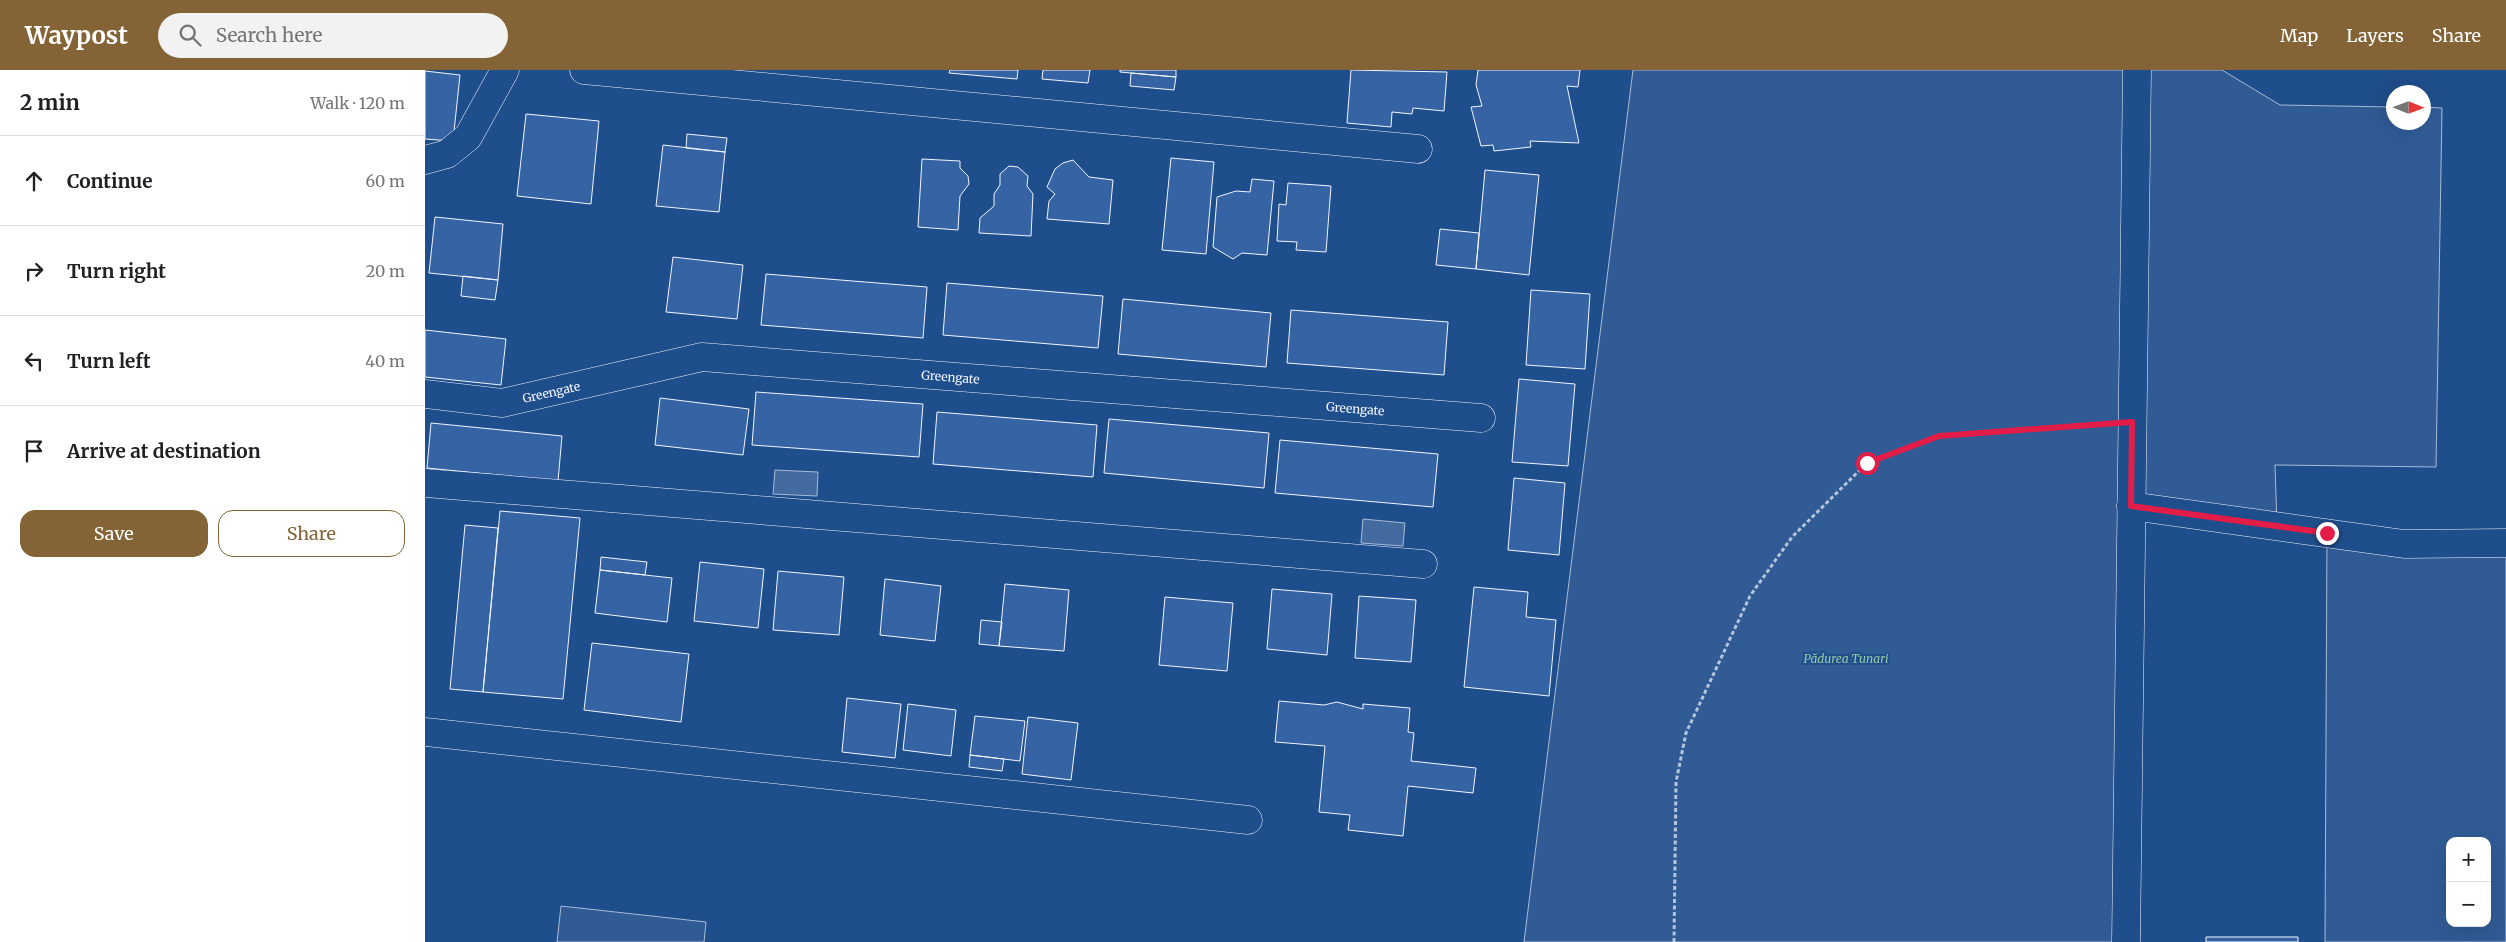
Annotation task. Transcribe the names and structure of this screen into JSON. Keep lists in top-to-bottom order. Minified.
{"streets":{"street":["Greengate"]},"parks":["Pădurea Tunari"],"north":"right","page":{"header":"Waypost","search":"Search here","nav":["Map","Layers","Share"],"heading":["2 min","Walk · 120 m"],"list":[["Continue","60 m"],["Turn right","20 m"],["Turn left","40 m"],"Arrive at destination"],"buttons":["Save","Share"],"map_buttons":["+","−"]}}
